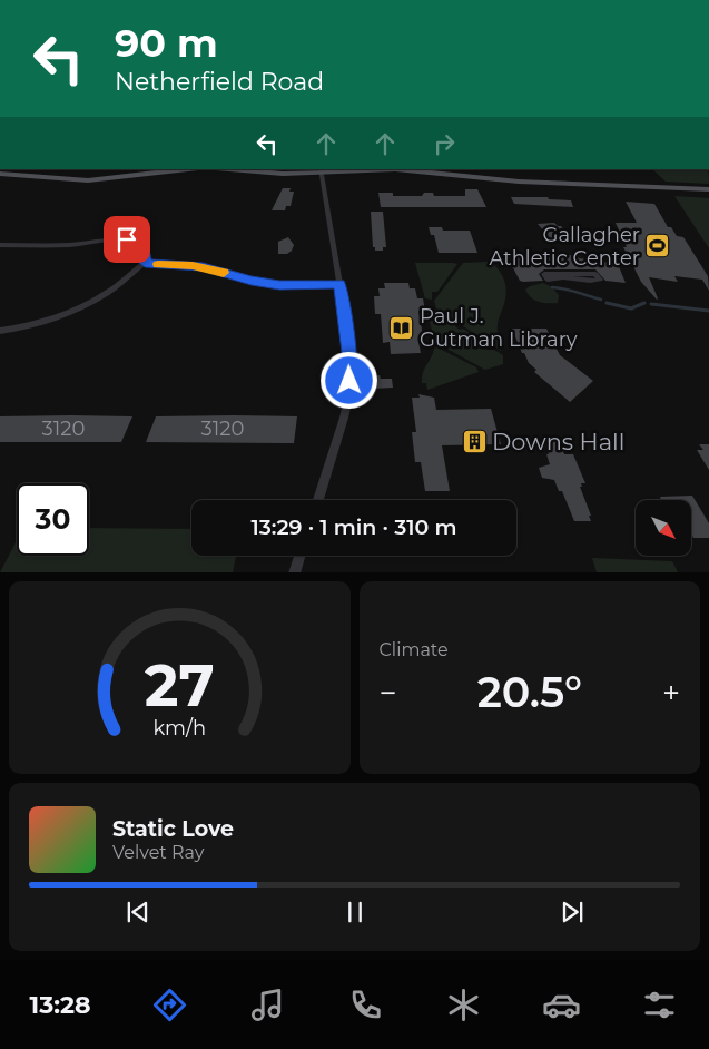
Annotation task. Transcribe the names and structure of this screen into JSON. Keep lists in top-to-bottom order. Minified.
{"places":{"sports":["Gallagher Athletic Center"],"library":["Paul J. Gutman Library"],"building":["Downs Hall"]},"house_numbers":["3120","3120"],"north":"bottom right","page":{"turn":["90 m","Netherfield Road"],"limit":"30","trip":"13:29 · 1 min · 310 m","tile":"Climate","heat":["−","20.5°","+"],"song":["Static Love","Velvet Ray"],"tabs":"13:28","gauge":["27","km/h"]}}
